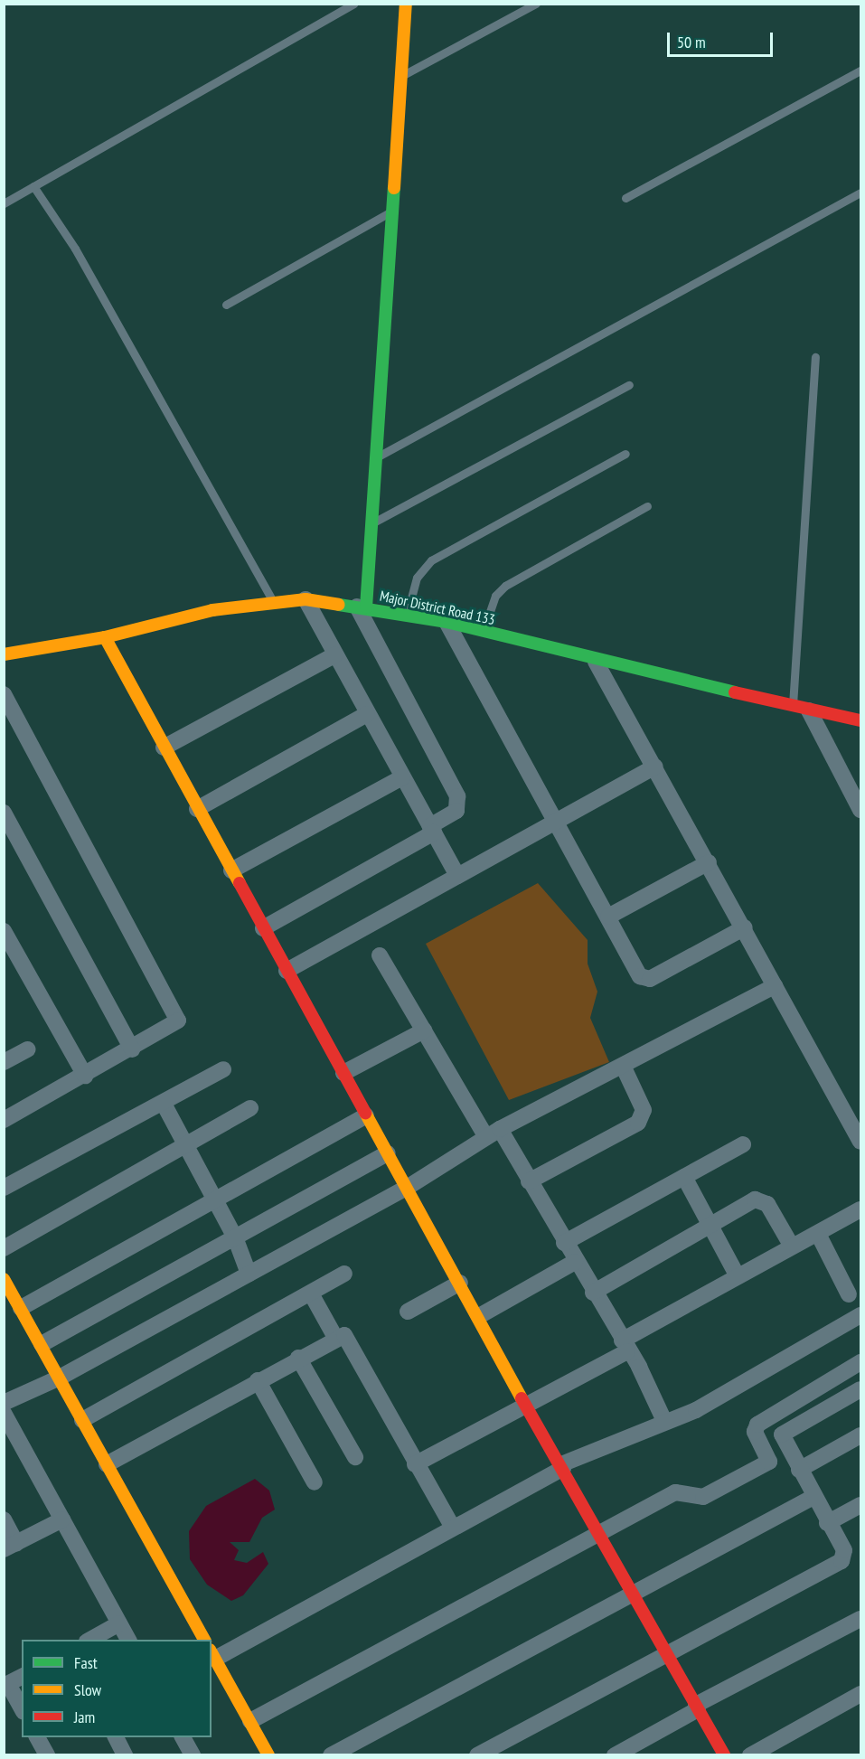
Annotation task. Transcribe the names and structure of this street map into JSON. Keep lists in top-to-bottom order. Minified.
{"streets":{"street":["Major District Road 133"]},"legend":["Fast","Slow","Jam"],"scale_bar":"50 m"}
